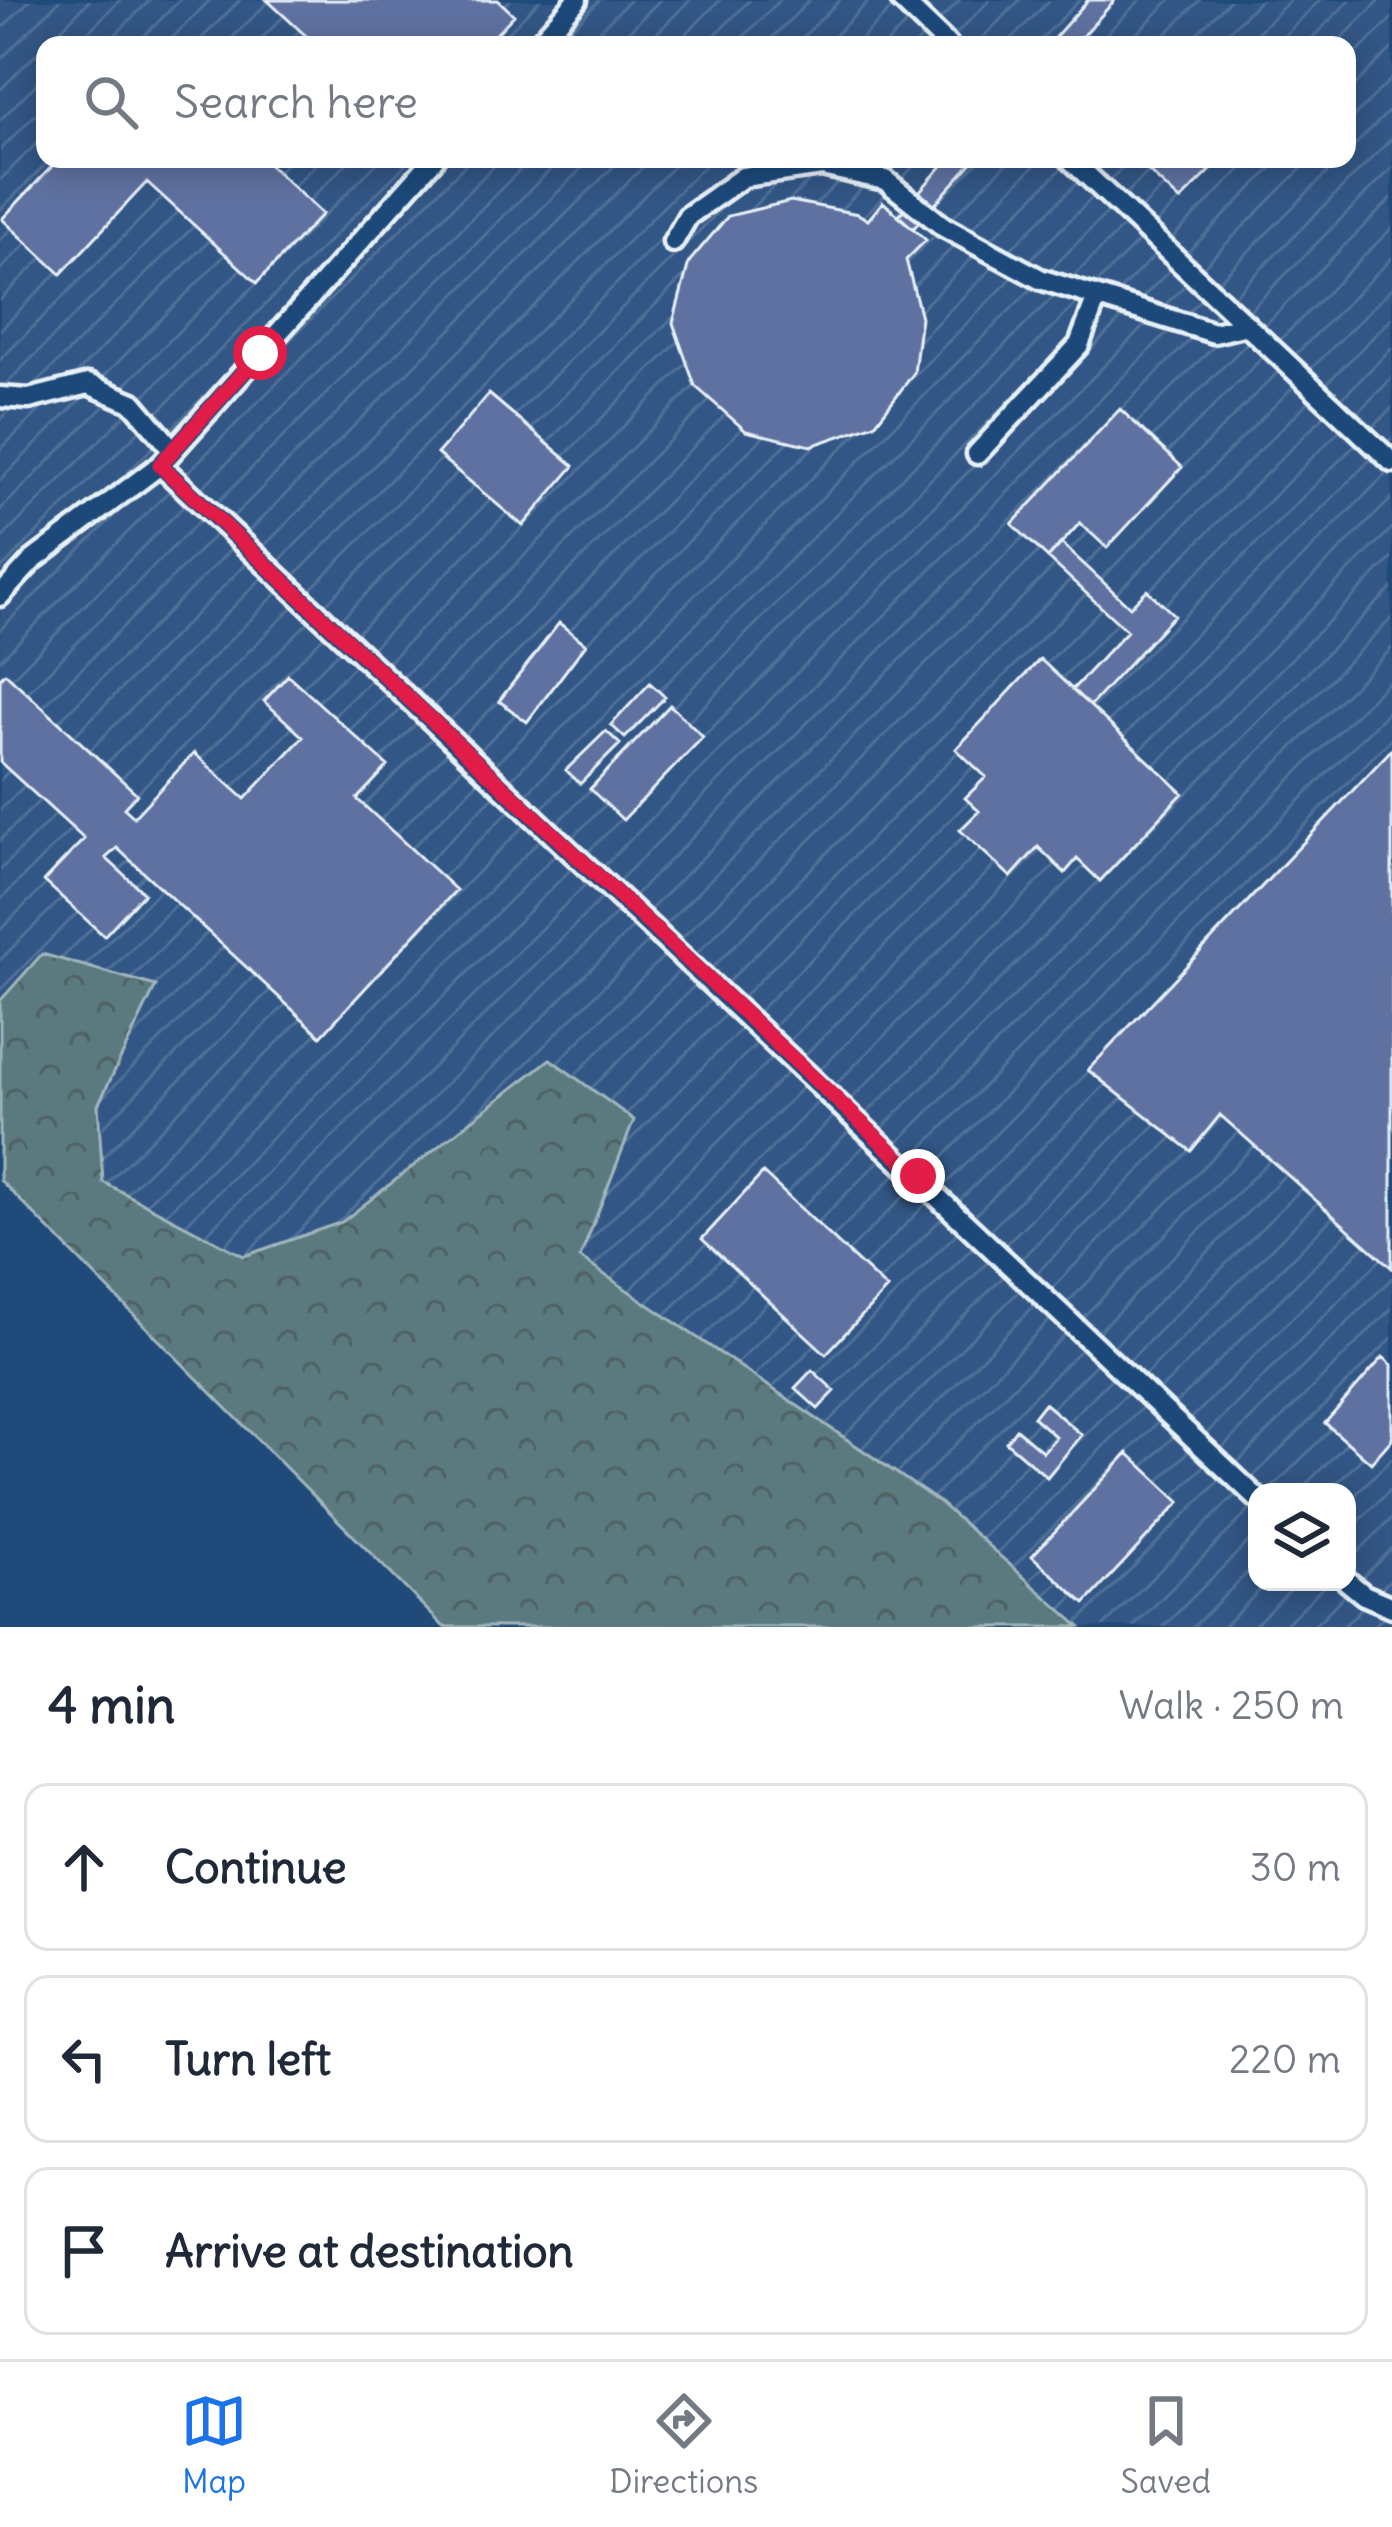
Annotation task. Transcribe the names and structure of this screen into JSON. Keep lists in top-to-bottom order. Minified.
{"page":{"search":"Search here","heading":["4 min","Walk · 250 m"],"list":[["Continue","30 m"],["Turn left","220 m"],"Arrive at destination"],"nav":["Map","Directions","Saved"]}}
